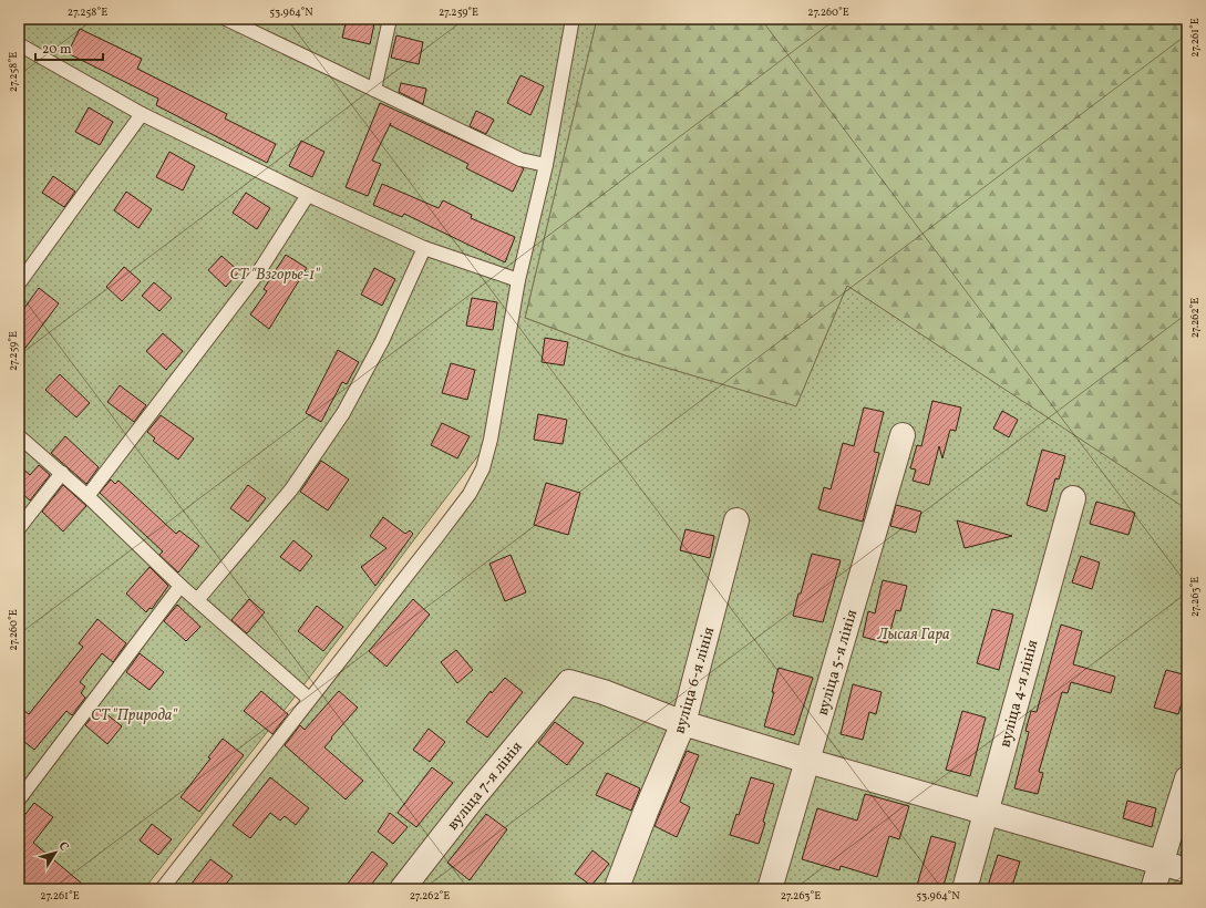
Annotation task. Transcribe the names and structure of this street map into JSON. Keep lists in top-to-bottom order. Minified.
{"streets":{"street":["вуліца 5-я лінія","вуліца 6-я лінія","вуліца 4-я лінія","вуліца 7-я лінія"]},"crossings":[["вуліца 6-я лінія","вуліца 7-я лінія"]],"parks":["СТ \"Взгорье-1\"","Лысая Гара","СТ \"Природа\""],"scale_bar":"20 m","north":"top right","coordinates":["27.258°E","53.964°N","27.259°E","27.260°E","27.261°E","27.262°E","27.263°E"]}
